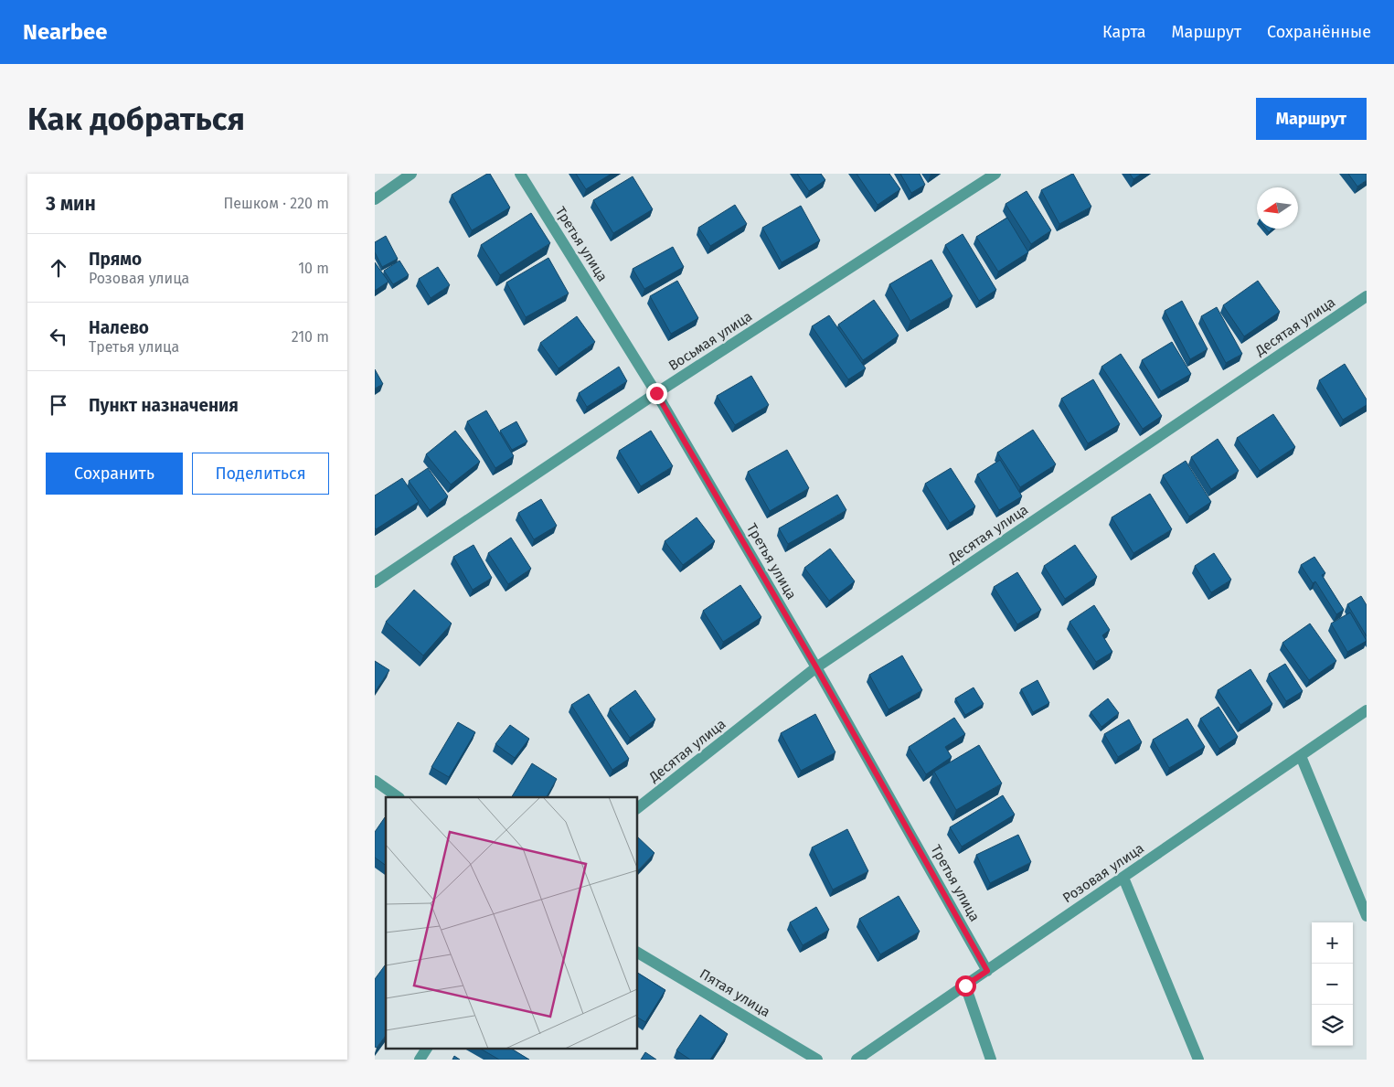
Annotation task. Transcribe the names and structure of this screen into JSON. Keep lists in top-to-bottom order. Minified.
{"streets":{"street":["Третья улица","Десятая улица","Восьмая улица","Розовая улица","Пятая улица"]},"crossings":[["Третья улица","Десятая улица"],["Третья улица","Восьмая улица"],["Третья улица","Розовая улица"]],"north":"left","page":{"header":"Nearbee","nav":["Карта","Маршрут","Сохранённые"],"buttons":["Маршрут",["Сохранить","Поделиться"]],"title":"Как добраться","heading":["3 мин","Пешком · 220 m"],"list":[["Прямо","Розовая улица","10 m"],["Налево","Третья улица","210 m"],"Пункт назначения"],"map_buttons":["+","−"]}}
